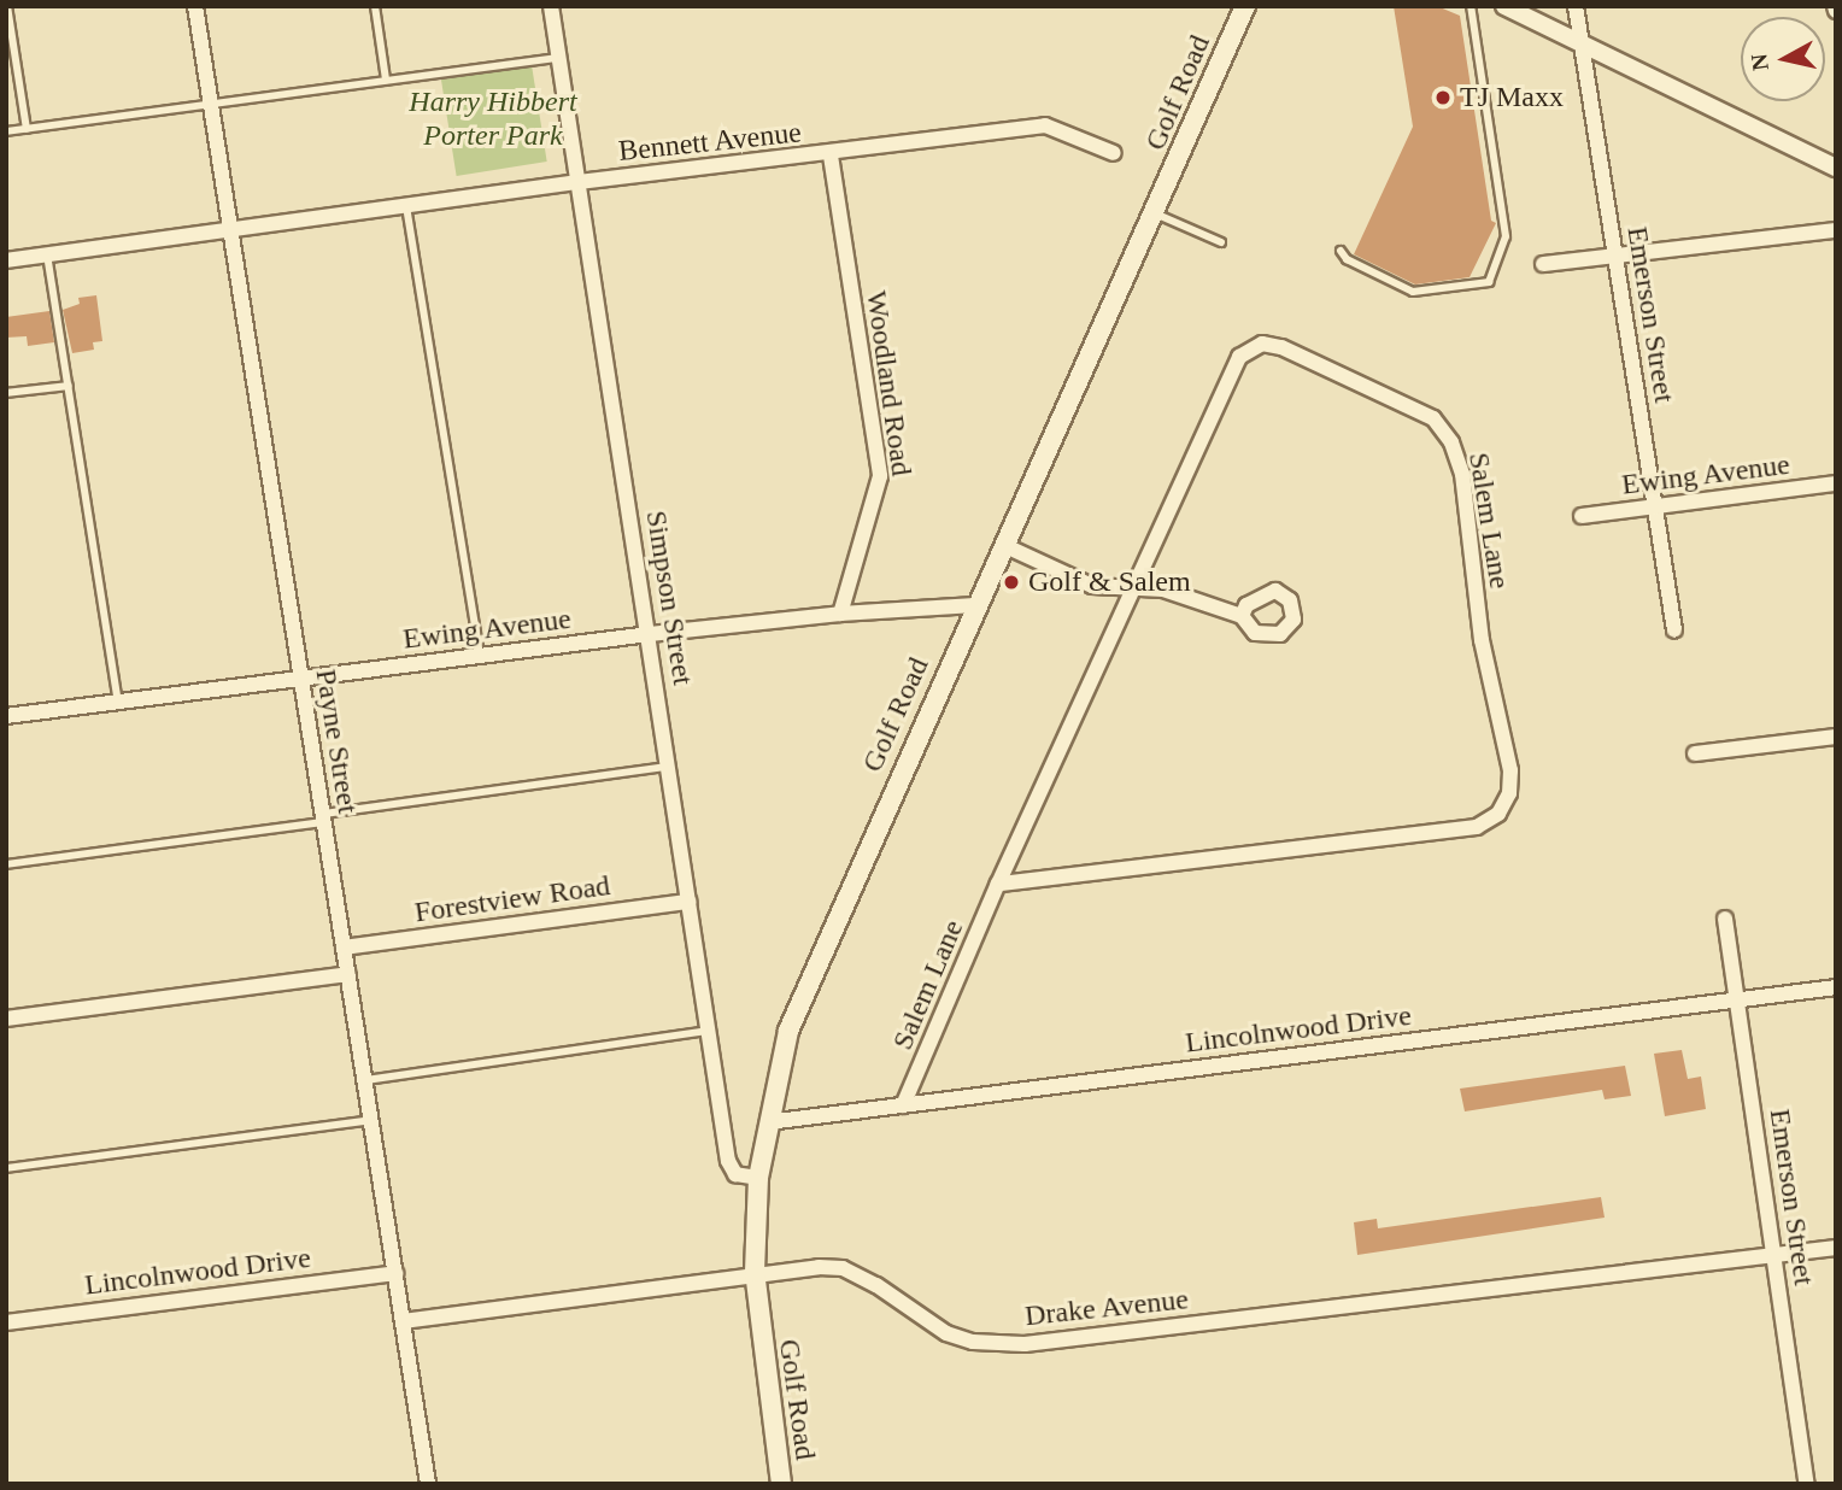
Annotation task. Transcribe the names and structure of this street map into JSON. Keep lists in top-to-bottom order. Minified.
{"streets":{"main road":["Golf Road"],"street":["Bennett Avenue","Emerson Street","Woodland Road","Ewing Avenue","Salem Lane","Simpson Street","Payne Street","Forestview Road","Lincolnwood Drive","Drake Avenue"]},"crossings":[["Golf Road","Ewing Avenue"],["Golf Road","Simpson Street"],["Golf Road","Lincolnwood Drive"],["Golf Road","Drake Avenue"],["Bennett Avenue","Woodland Road"],["Bennett Avenue","Simpson Street"],["Bennett Avenue","Payne Street"],["Emerson Street","Ewing Avenue"],["Emerson Street","Lincolnwood Drive"],["Emerson Street","Drake Avenue"],["Woodland Road","Ewing Avenue"],["Ewing Avenue","Simpson Street"],["Ewing Avenue","Payne Street"],["Salem Lane","Lincolnwood Drive"],["Simpson Street","Forestview Road"],["Payne Street","Forestview Road"],["Payne Street","Lincolnwood Drive"],["Payne Street","Drake Avenue"]],"parks":["Harry Hibbert Porter Park"],"places":["TJ Maxx","Golf & Salem"],"north":"left"}
